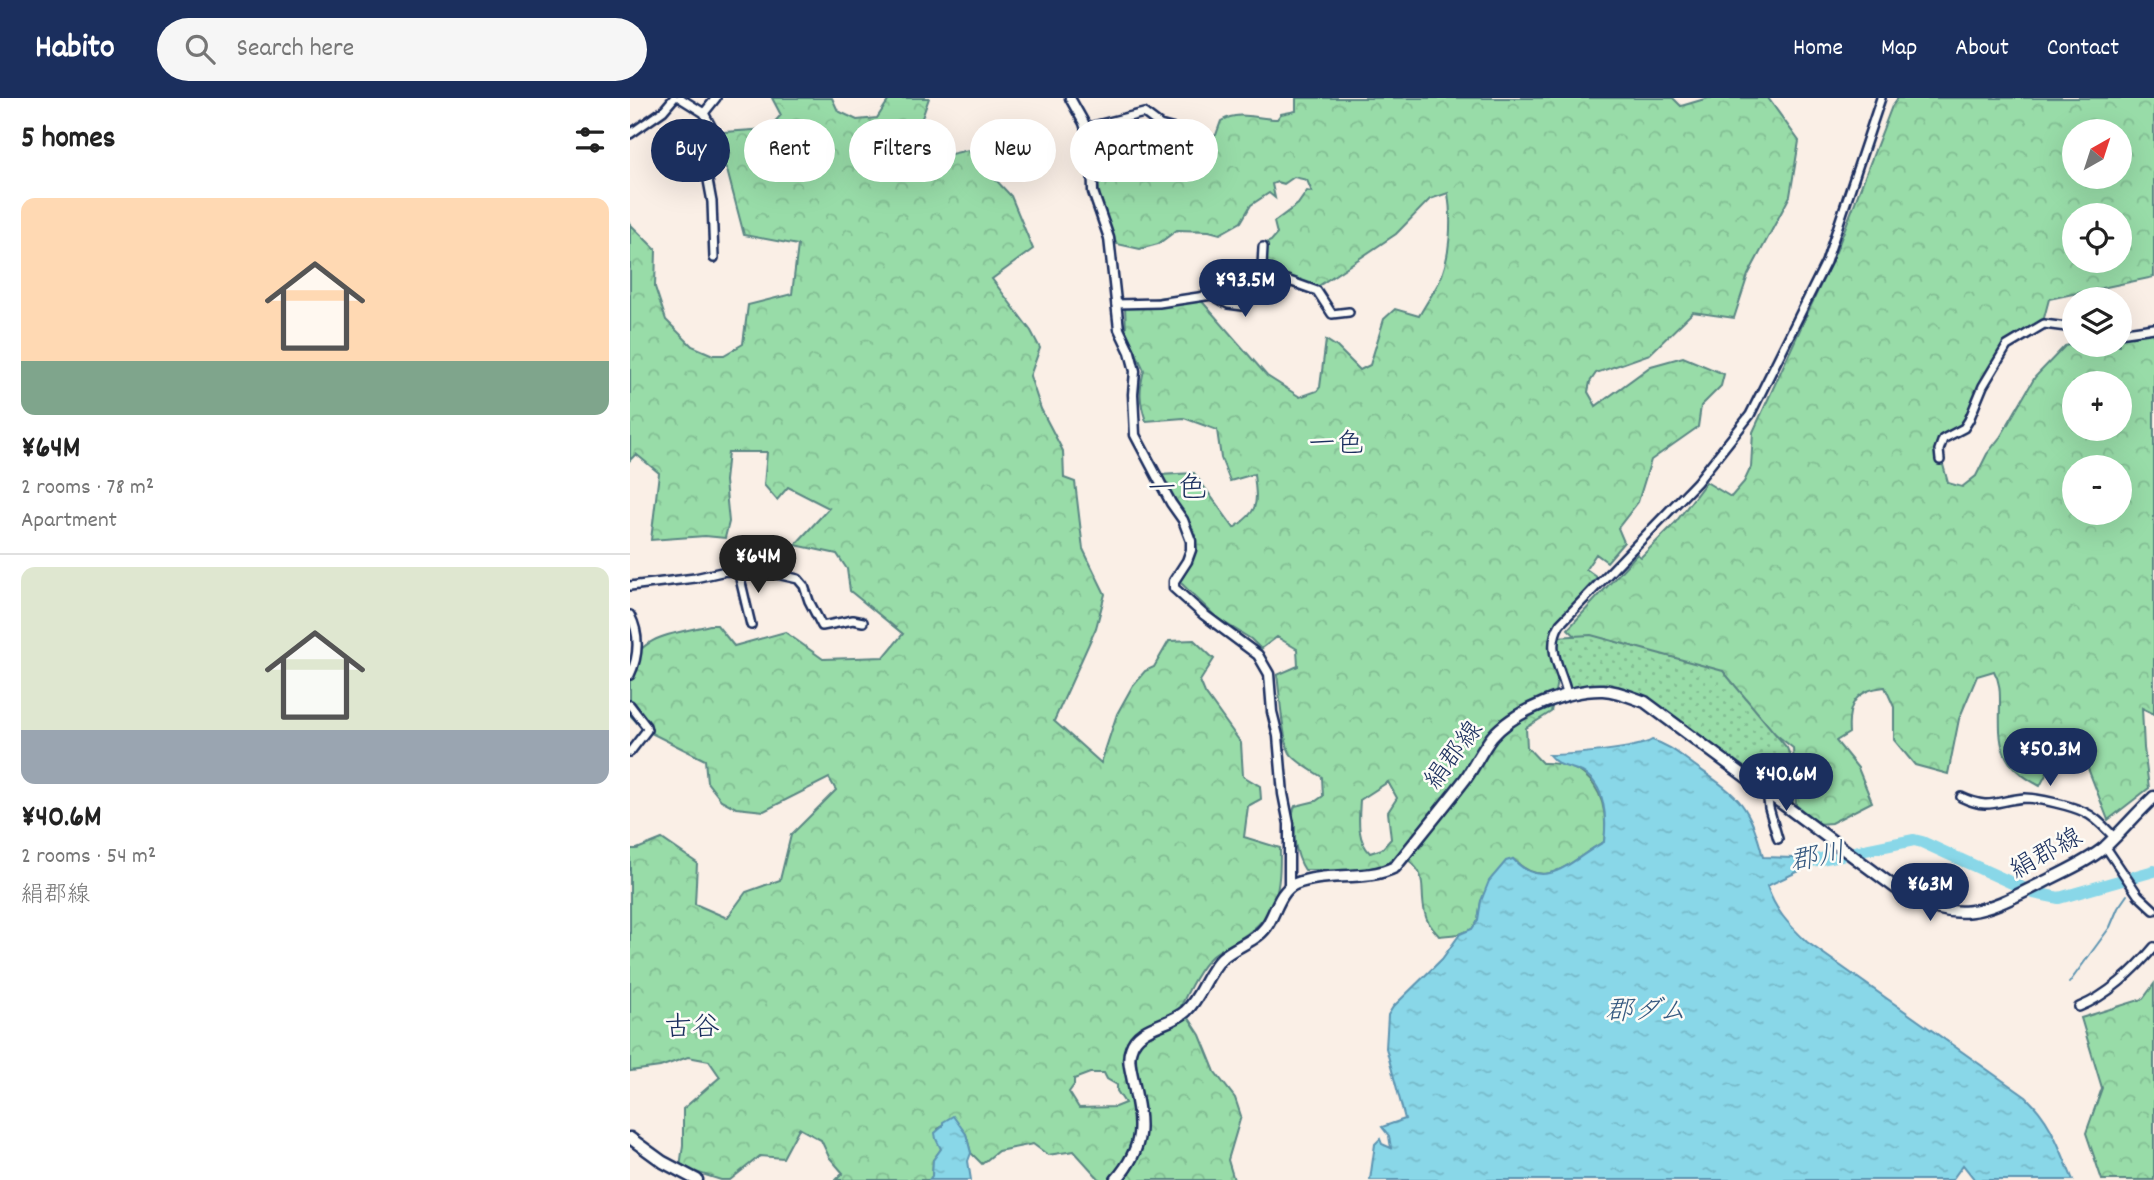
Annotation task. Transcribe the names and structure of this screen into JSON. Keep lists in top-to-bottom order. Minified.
{"streets":{"main road":["絹郡線"]},"districts":["一色","一色","古谷"],"water":["郡川","郡ダム"],"north":"top right","page":{"header":"Habito","search":"Search here","nav":["Home","Map","About","Contact"],"heading":"5 homes","map_buttons":["+","−"],"chip":["Buy","Rent","Filters","New","Apartment"],"list":[{"name":"¥64M","note":"2 rooms · 78 m² · Apartment"},{"name":"¥40.6M","note":"2 rooms · 54 m² · 絹郡線"}],"price":["¥93.5M","¥64M","¥50.3M","¥40.6M","¥63M"]}}
